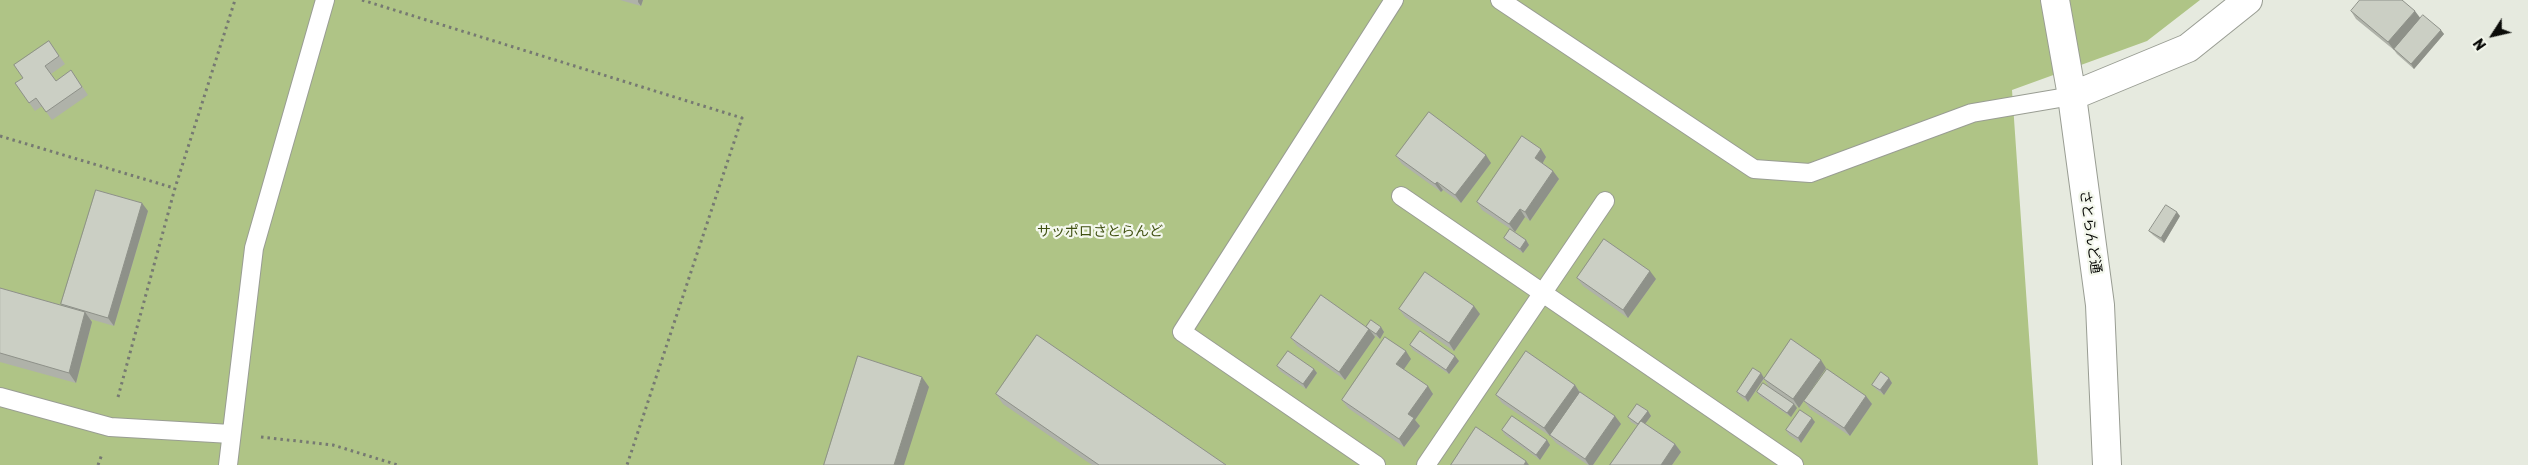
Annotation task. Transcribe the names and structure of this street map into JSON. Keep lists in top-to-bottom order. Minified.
{"streets":{"street":["さとらんど通"]},"parks":["サッポロさとらんど"],"north":"bottom left"}
